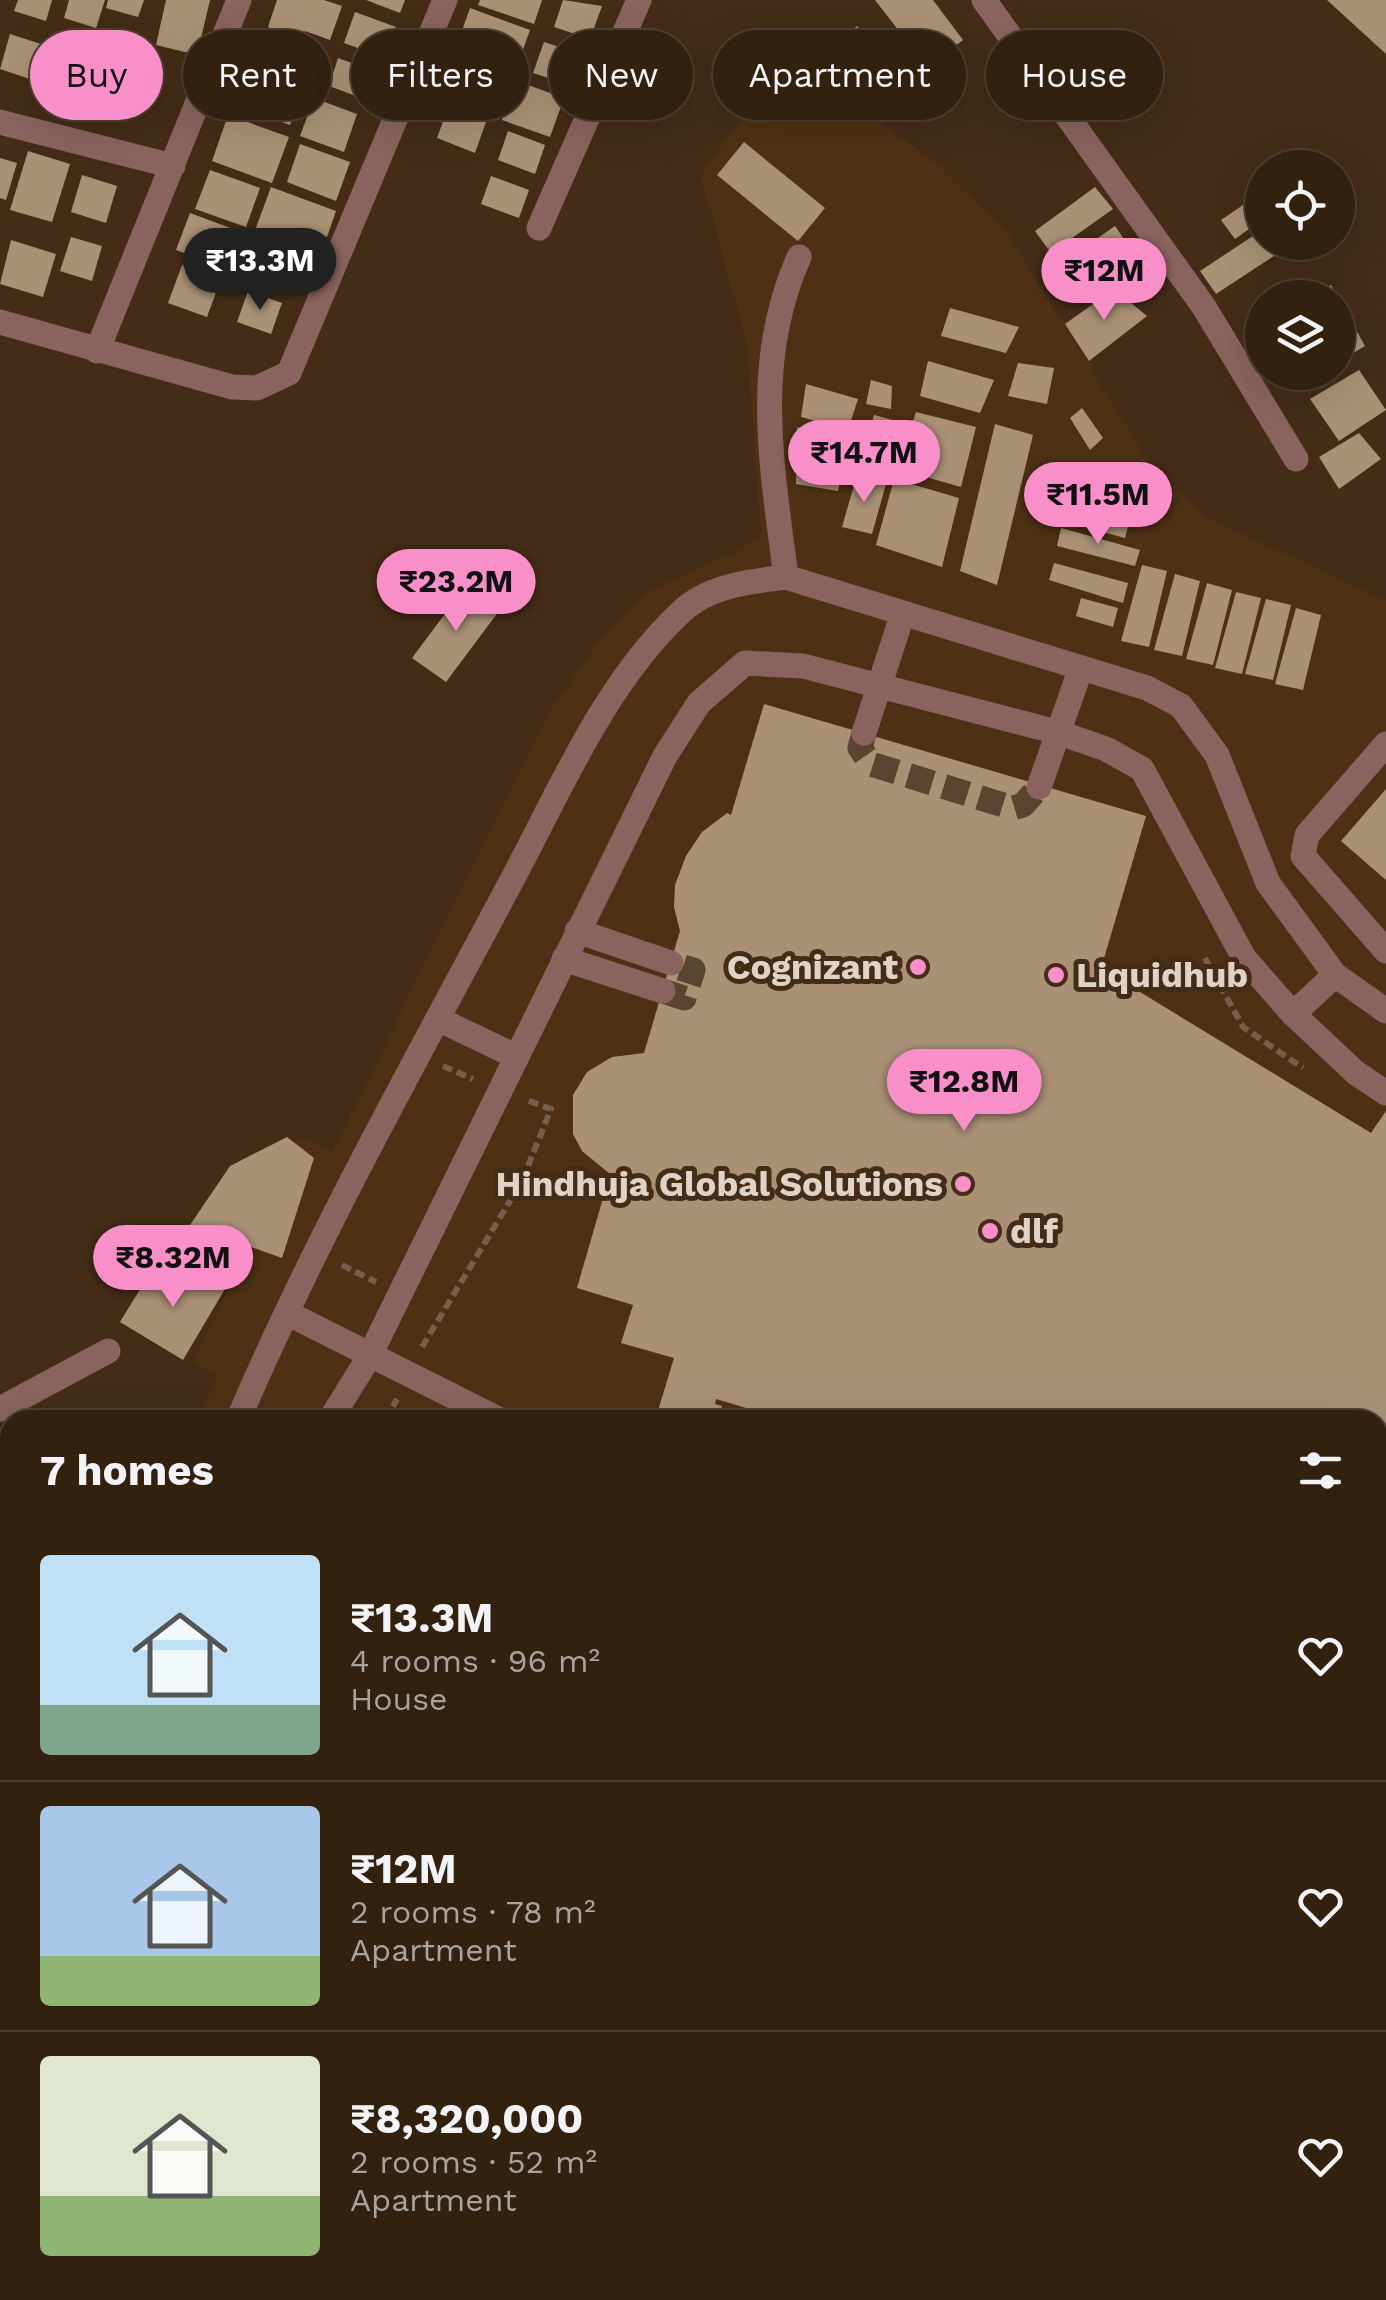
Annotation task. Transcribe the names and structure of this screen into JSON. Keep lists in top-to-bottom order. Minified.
{"places":["Cognizant","Liquidhub","Hindhuja Global Solutions","dlf"],"page":{"chip":["Buy","Rent","Filters","New","Apartment","House"],"price":["₹13.3M","₹12M","₹14.7M","₹11.5M","₹23.2M","₹12.8M","₹8.32M"],"heading":"7 homes","list":[{"name":"₹13.3M","note":"4 rooms · 96 m² · House"},{"name":"₹12M","note":"2 rooms · 78 m² · Apartment"},{"name":"₹8,320,000","note":"2 rooms · 52 m² · Apartment"}]}}
